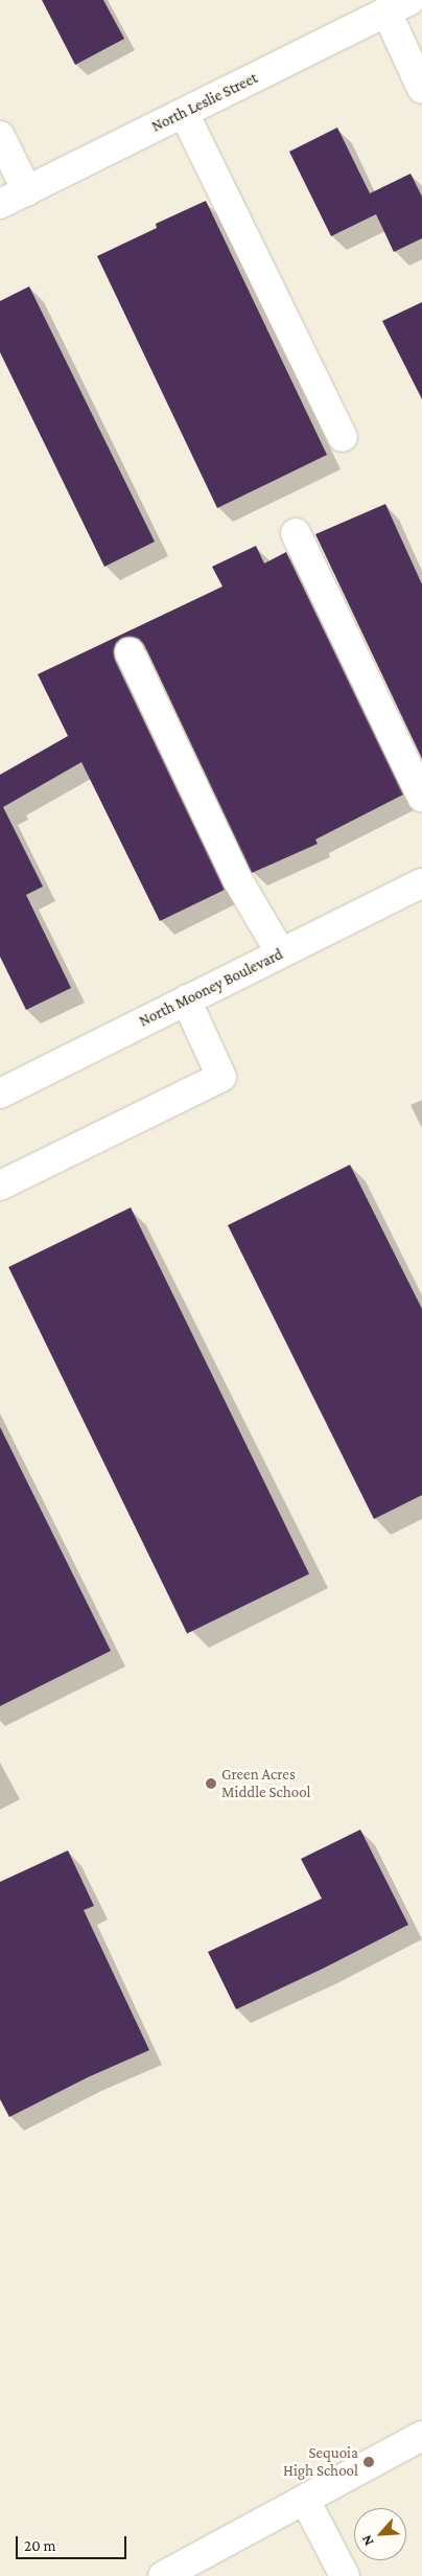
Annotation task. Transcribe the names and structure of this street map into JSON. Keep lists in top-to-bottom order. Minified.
{"streets":{"street":["North Leslie Street","North Mooney Boulevard"]},"places":["Green Acres Middle School","Sequoia High School"],"scale_bar":"20 m","north":"bottom left"}
